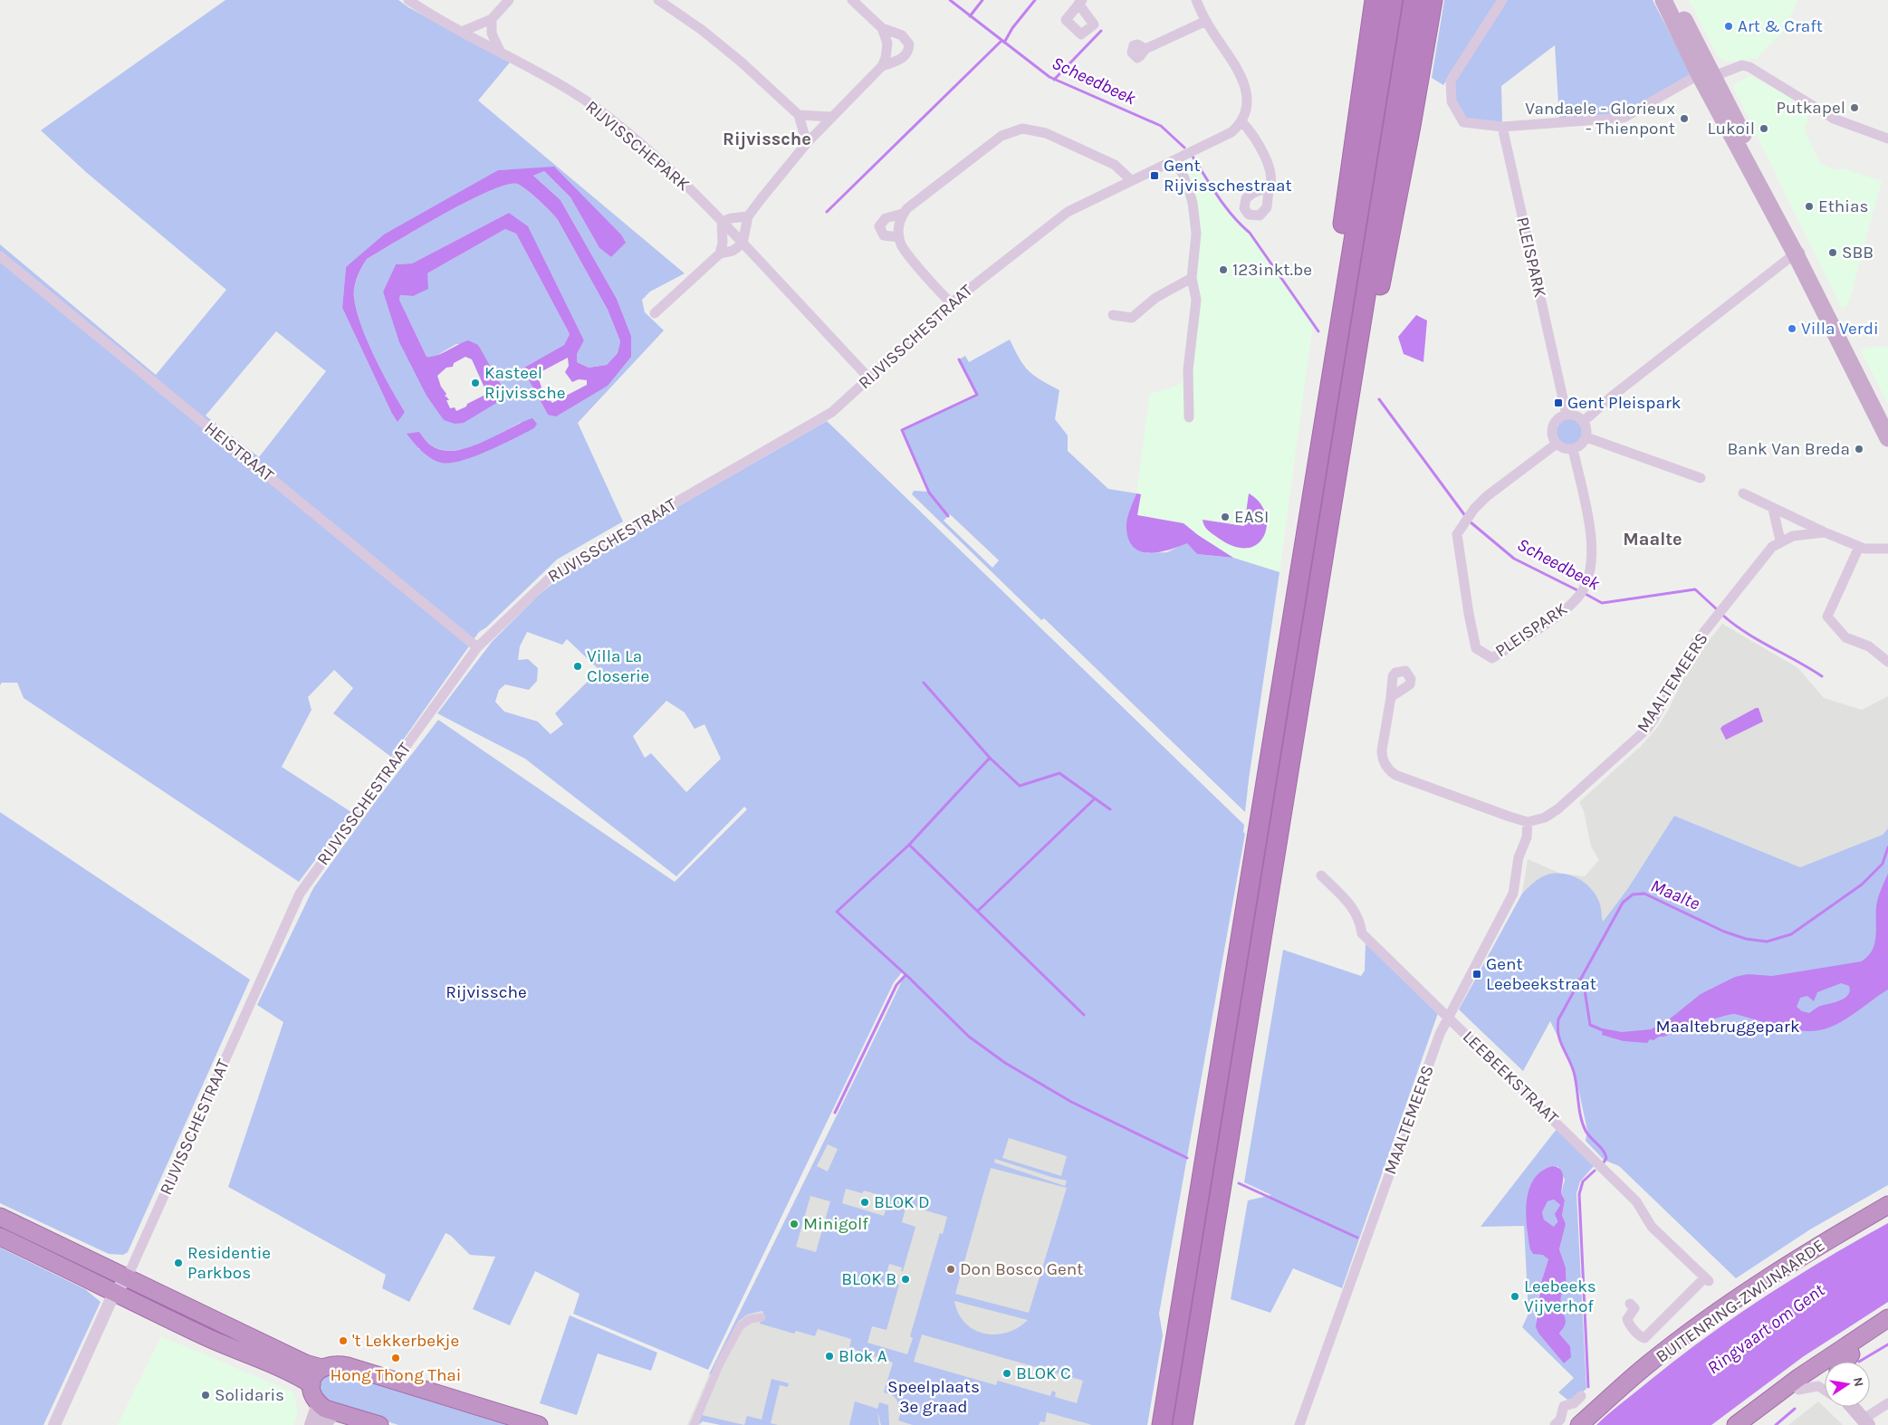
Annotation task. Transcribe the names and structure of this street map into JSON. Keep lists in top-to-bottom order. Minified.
{"streets":{"highway":["BUITENRING-ZWIJNAARDE"],"street":["RIJVISSCHEPARK","PLEISPARK","RIJVISSCHESTRAAT","HEISTRAAT","MAALTEMEERS","LEEBEEKSTRAAT"]},"crossings":[["RIJVISSCHEPARK","RIJVISSCHESTRAAT"],["RIJVISSCHESTRAAT","HEISTRAAT"],["MAALTEMEERS","LEEBEEKSTRAAT"]],"districts":["Rijvissche","Maalte"],"water":["Scheedbeek","Maalte","Ringvaart om Gent"],"parks":["Rijvissche","Maaltebruggepark","Speelplaats 3e graad"],"places":{"other":["Art & Craft","Putkapel","Vandaele - Glorieux - Thienpont","Lukoil","Ethias","SBB","123inkt.be","Villa Verdi","Kasteel Rijvissche","Bank Van Breda","EASI","Villa La Closerie","BLOK D","Minigolf","Residentie Parkbos","Don Bosco Gent","BLOK B","Leebeeks Vijverhof","'t Lekkerbekje","Blok A","Hong Thong Thai","BLOK C","Solidaris"],"transit":["Gent Rijvisschestraat","Gent Pleispark","Gent Leebeekstraat"]},"north":"right"}
